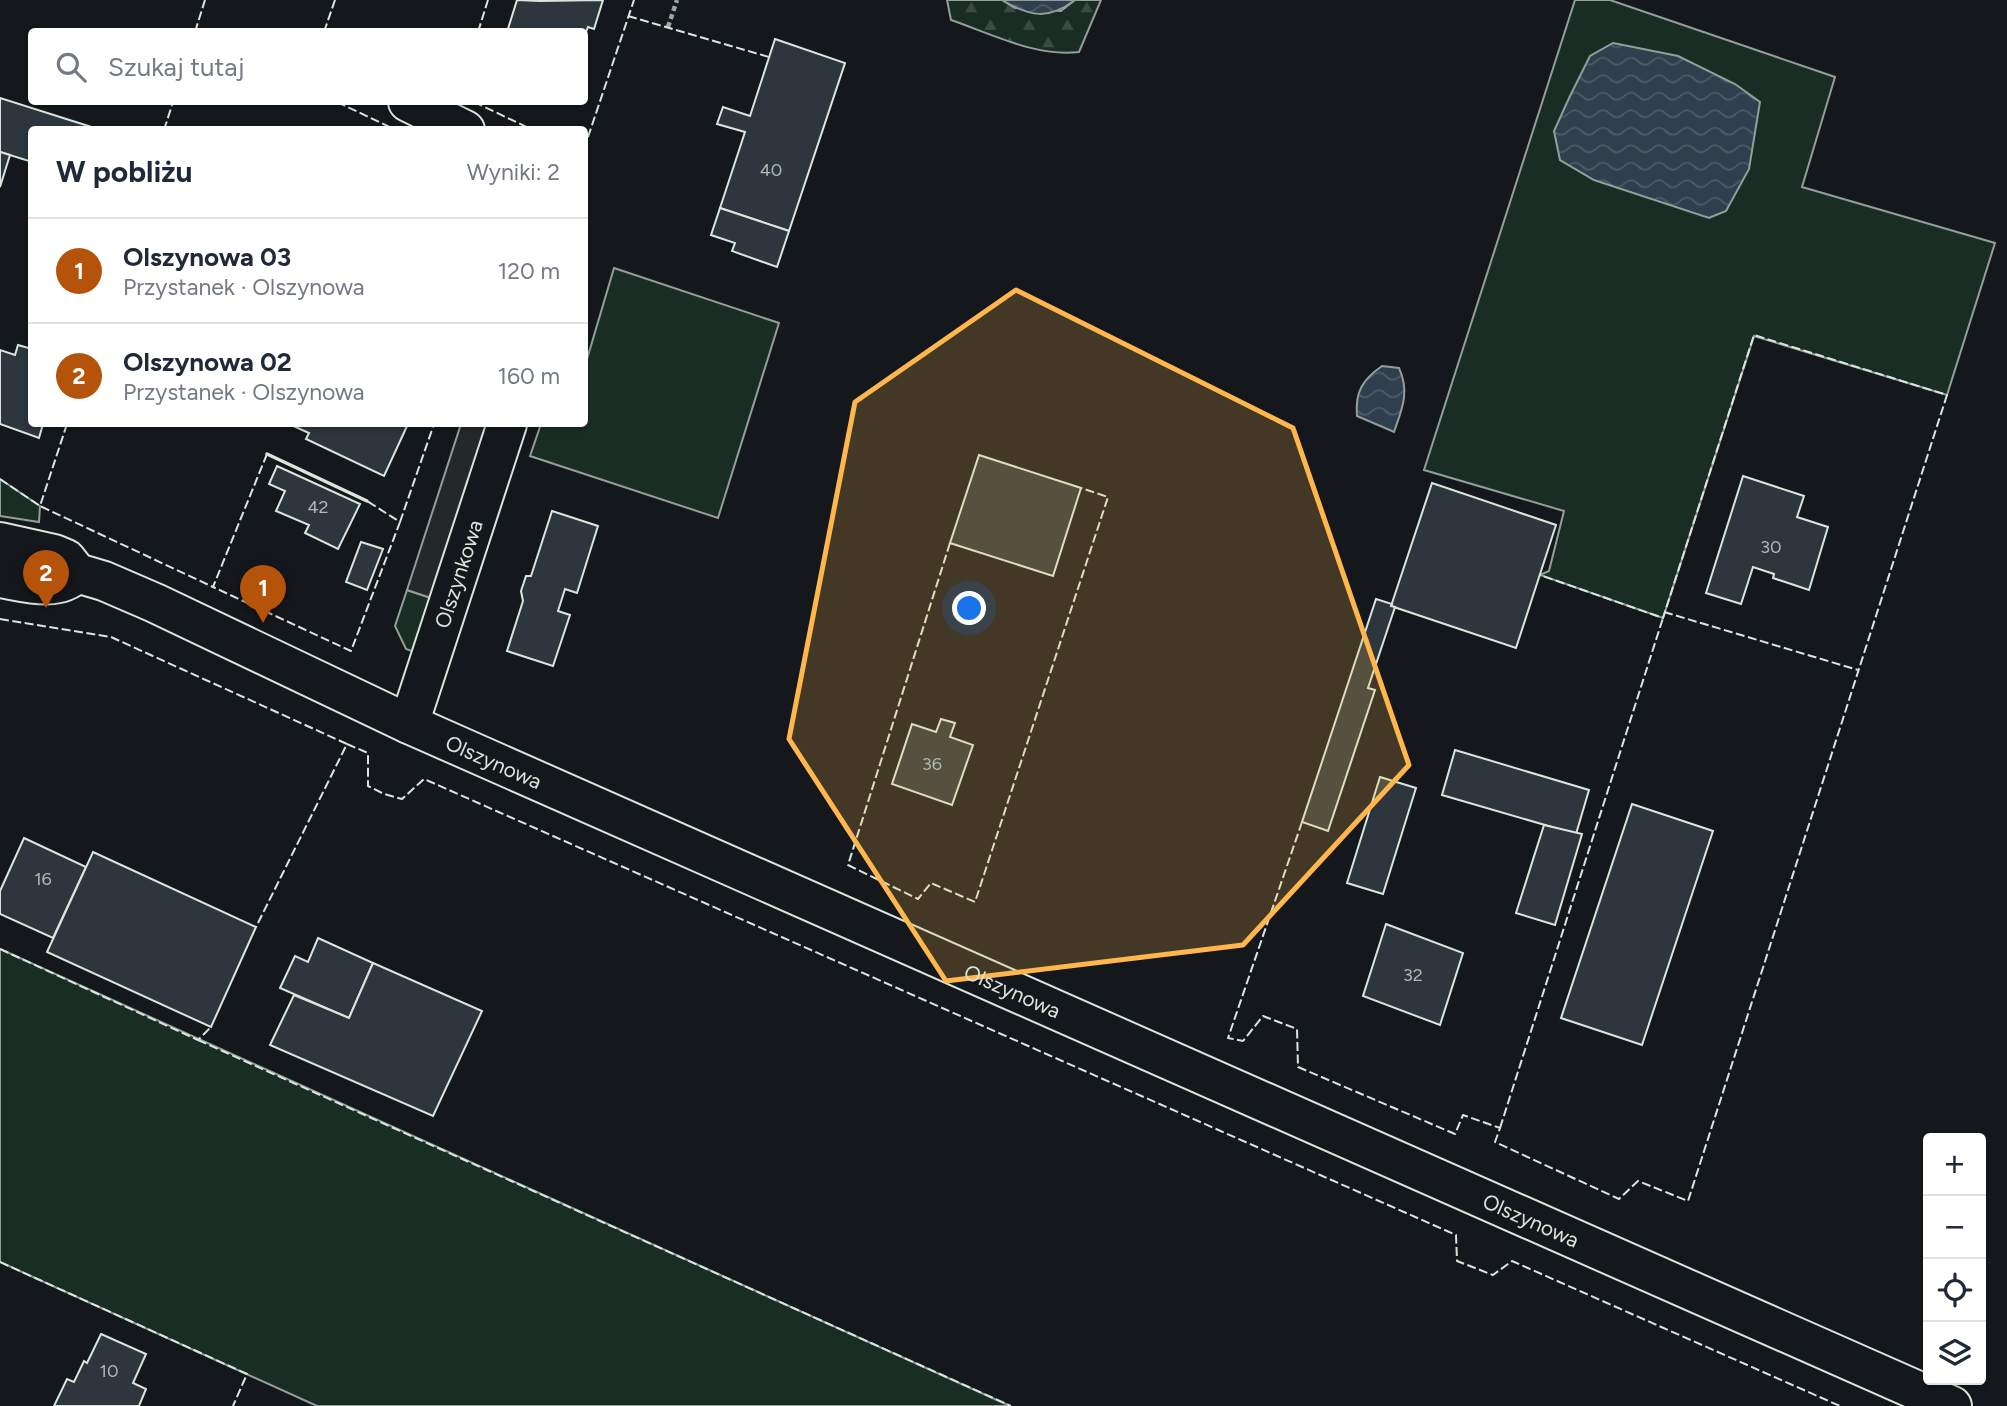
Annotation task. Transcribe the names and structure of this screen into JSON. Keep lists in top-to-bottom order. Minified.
{"streets":{"street":["Olszynkowa","Olszynowa"]},"crossings":[["Olszynkowa","Olszynowa"]],"house_numbers":["40","42","30","36","16","32","10"],"page":{"search":"Szukaj tutaj","heading":["W pobliżu","Wyniki: 2"],"list":[{"mark":"1","name":"Olszynowa 03","note":"Przystanek · Olszynowa","value":"120 m"},{"mark":"2","name":"Olszynowa 02","note":"Przystanek · Olszynowa","value":"160 m"}],"pins":["2","1"],"map_buttons":["+","−"]}}
